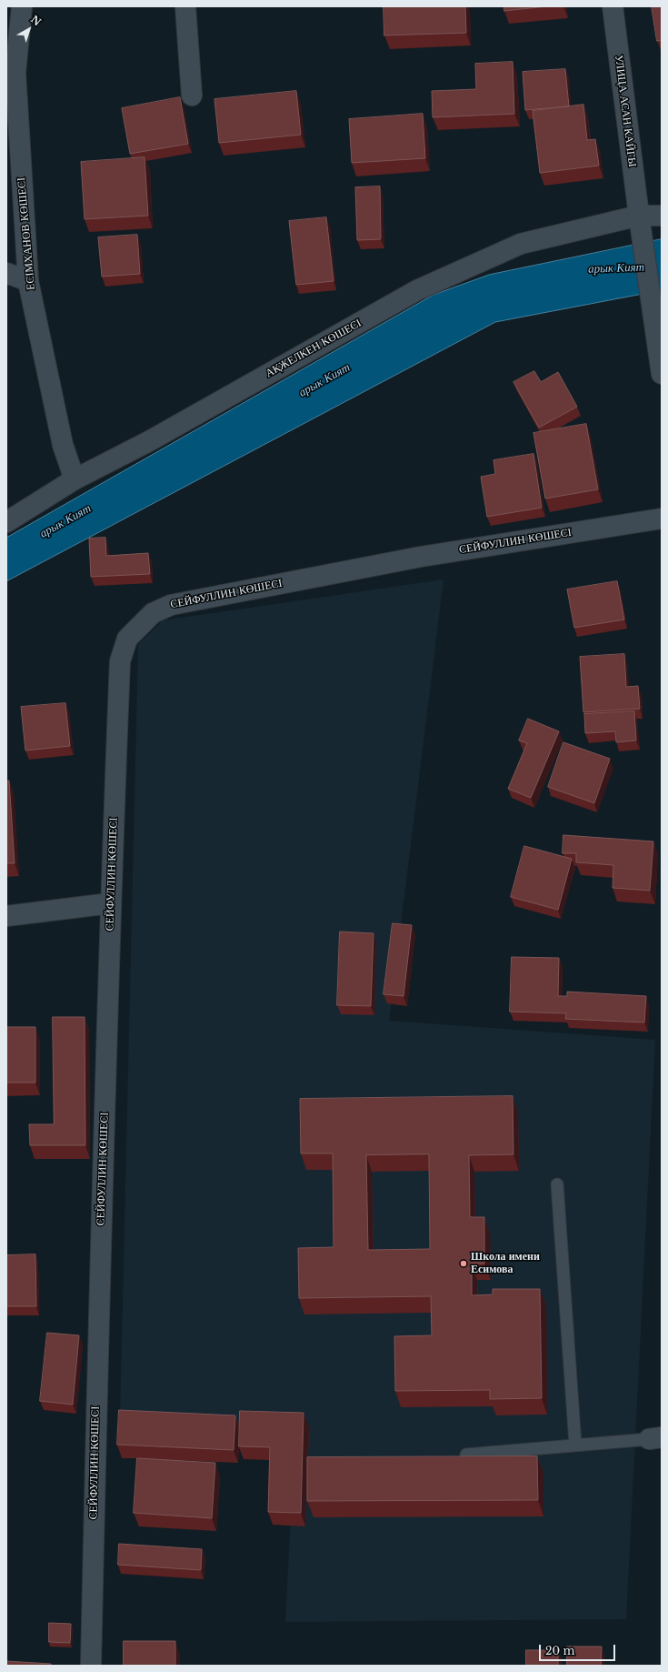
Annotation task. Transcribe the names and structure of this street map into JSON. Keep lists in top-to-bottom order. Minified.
{"streets":{"street":["УЛИЦА АСАН КАЙГЫ","ЕСІМХАНОВ КӨШЕСІ","АҚЖЕЛКЕН КӨШЕСІ","СЕЙФУЛЛИН КӨШЕСІ"]},"crossings":[["УЛИЦА АСАН КАЙГЫ","АҚЖЕЛКЕН КӨШЕСІ"],["ЕСІМХАНОВ КӨШЕСІ","АҚЖЕЛКЕН КӨШЕСІ"]],"water":["арык Кият"],"places":["Школа имени Есимова"],"scale_bar":"20 m","north":"top right"}
